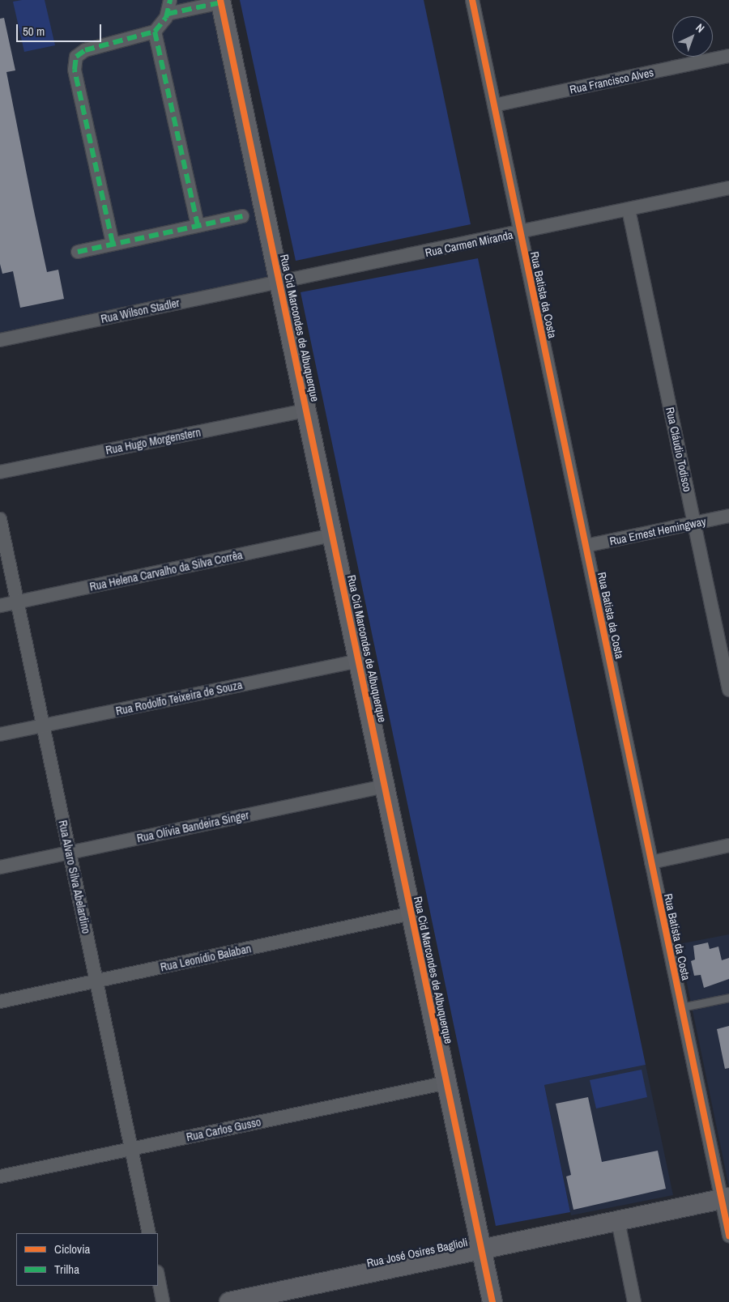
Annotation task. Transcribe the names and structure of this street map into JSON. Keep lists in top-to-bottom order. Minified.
{"streets":{"street":["Rua Francisco Alves","Rua Carmen Miranda","Rua Batista da Costa","Rua Wilson Stadler","Rua Cid Marcondes de Albuquerque","Rua Hugo Morgenstern","Rua Cláudio Todisco","Rua Ernest Hemingway","Rua Helena Carvalho da Silva Corrêa","Rua Rodolfo Teixeira de Souza","Rua Olívia Bandeira Singer","Rua Alvaro Silva Abelardino","Rua Leonídio Balaban","Rua Carlos Gusso","Rua José Osires Baglioli"]},"crossings":[["Rua Francisco Alves","Rua Batista da Costa"],["Rua Carmen Miranda","Rua Batista da Costa"],["Rua Carmen Miranda","Rua Wilson Stadler"],["Rua Carmen Miranda","Rua Cid Marcondes de Albuquerque"],["Rua Carmen Miranda","Rua Cláudio Todisco"],["Rua Batista da Costa","Rua Ernest Hemingway"],["Rua Batista da Costa","Rua José Osires Baglioli"],["Rua Wilson Stadler","Rua Cid Marcondes de Albuquerque"],["Rua Cid Marcondes de Albuquerque","Rua Hugo Morgenstern"],["Rua Cid Marcondes de Albuquerque","Rua Helena Carvalho da Silva Corrêa"],["Rua Cid Marcondes de Albuquerque","Rua Rodolfo Teixeira de Souza"],["Rua Cid Marcondes de Albuquerque","Rua Olívia Bandeira Singer"],["Rua Cid Marcondes de Albuquerque","Rua Leonídio Balaban"],["Rua Cid Marcondes de Albuquerque","Rua Carlos Gusso"],["Rua Cid Marcondes de Albuquerque","Rua José Osires Baglioli"],["Rua Cláudio Todisco","Rua Ernest Hemingway"],["Rua Helena Carvalho da Silva Corrêa","Rua Alvaro Silva Abelardino"],["Rua Rodolfo Teixeira de Souza","Rua Alvaro Silva Abelardino"],["Rua Olívia Bandeira Singer","Rua Alvaro Silva Abelardino"],["Rua Alvaro Silva Abelardino","Rua Leonídio Balaban"],["Rua Alvaro Silva Abelardino","Rua Carlos Gusso"]],"legend":["Ciclovia","Trilha"],"scale_bar":"50 m","north":"top right"}
